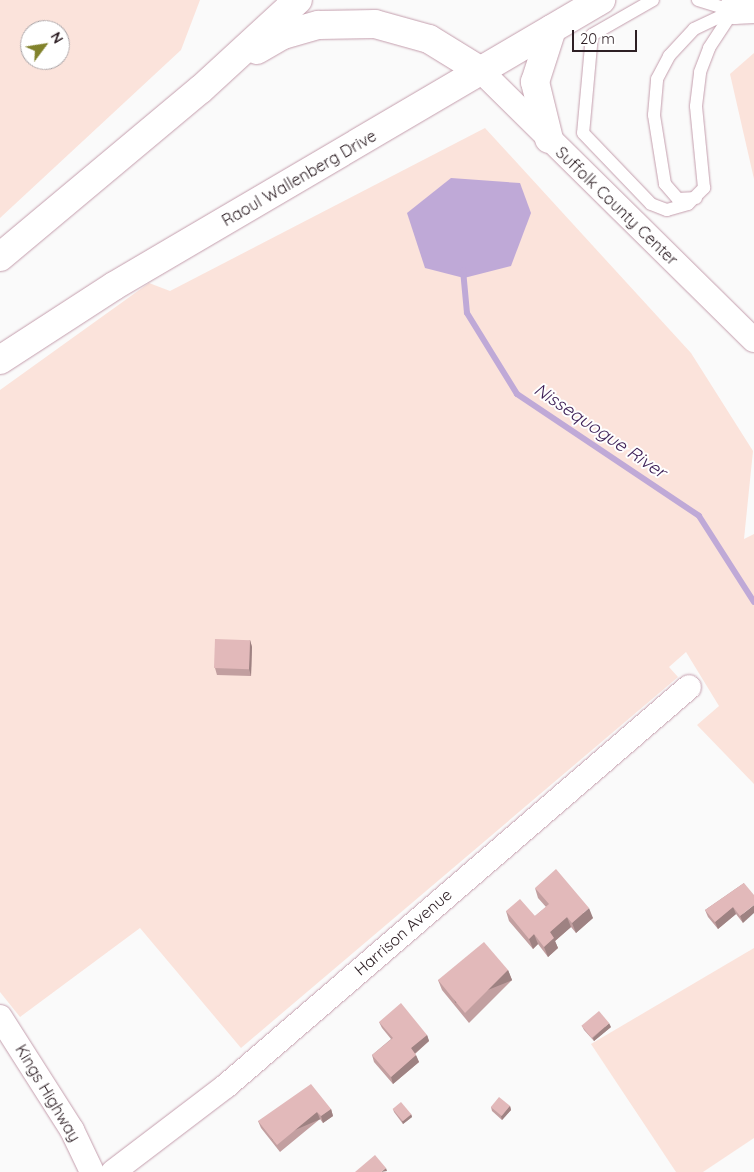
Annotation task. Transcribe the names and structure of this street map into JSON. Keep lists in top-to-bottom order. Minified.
{"streets":{"street":["Raoul Wallenberg Drive","Suffolk County Center","Harrison Avenue","Kings Highway"]},"crossings":[["Raoul Wallenberg Drive","Suffolk County Center"]],"water":["Nissequogue River"],"scale_bar":"20 m","north":"top right"}
